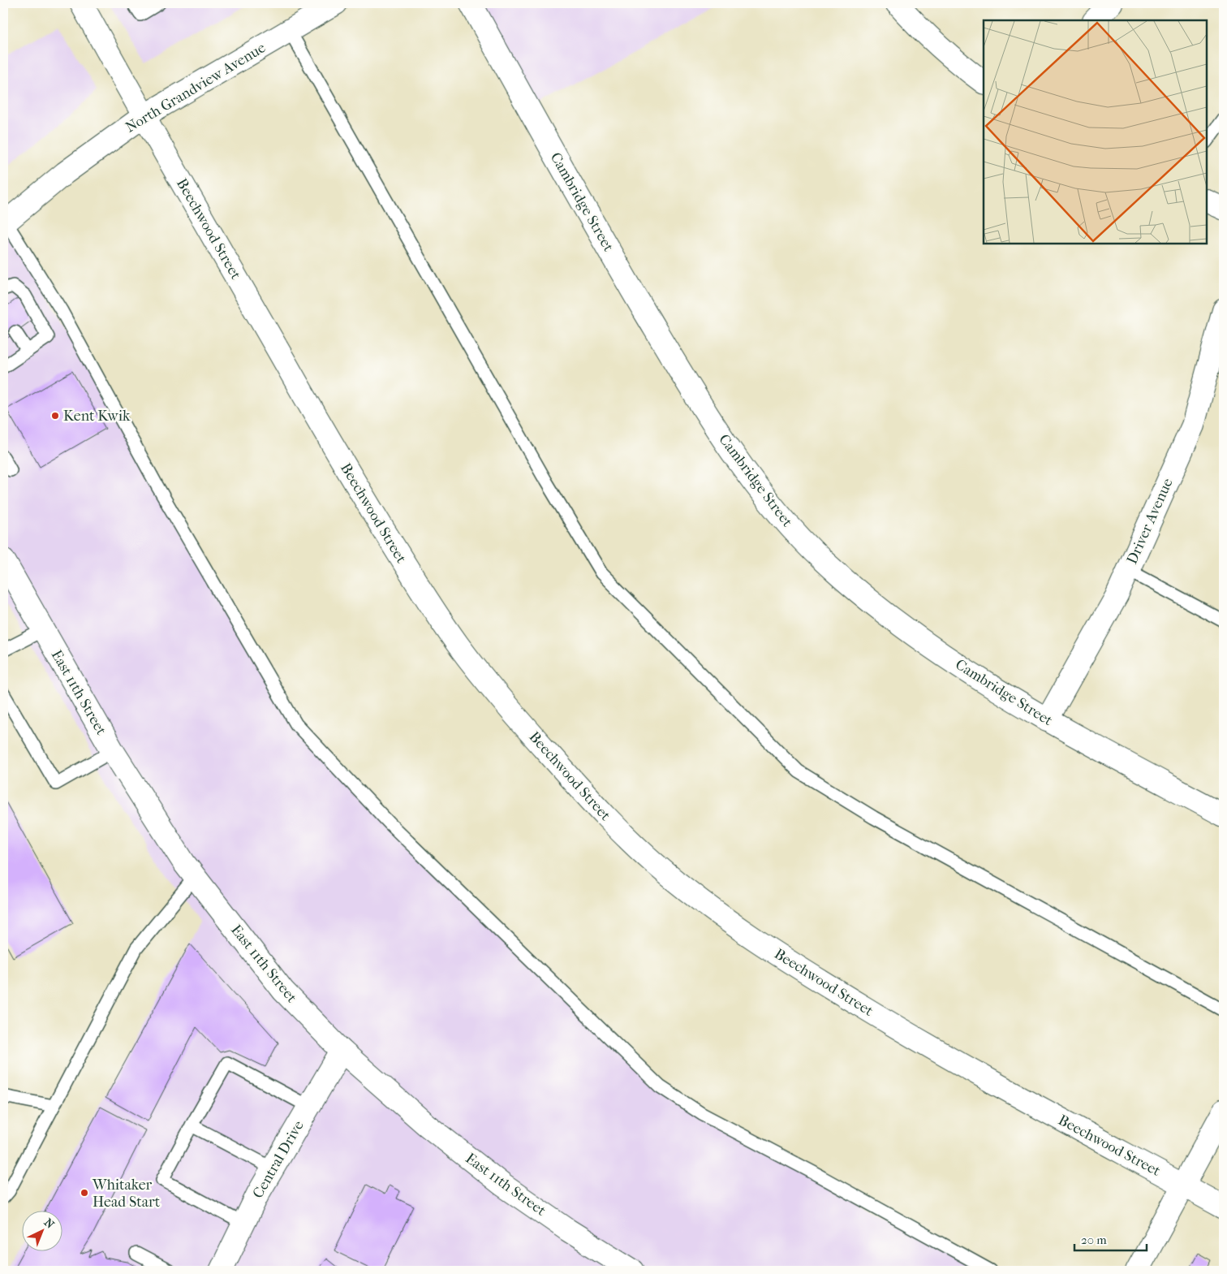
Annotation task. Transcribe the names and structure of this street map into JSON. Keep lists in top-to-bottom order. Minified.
{"streets":{"street":["North Grandview Avenue","Cambridge Street","Beechwood Street","Driver Avenue","East 11th Street","Central Drive"]},"crossings":[["North Grandview Avenue","Beechwood Street"],["Cambridge Street","Driver Avenue"],["East 11th Street","Central Drive"]],"places":["Kent Kwik","Whitaker Head Start"],"scale_bar":"20 m","north":"top right"}
